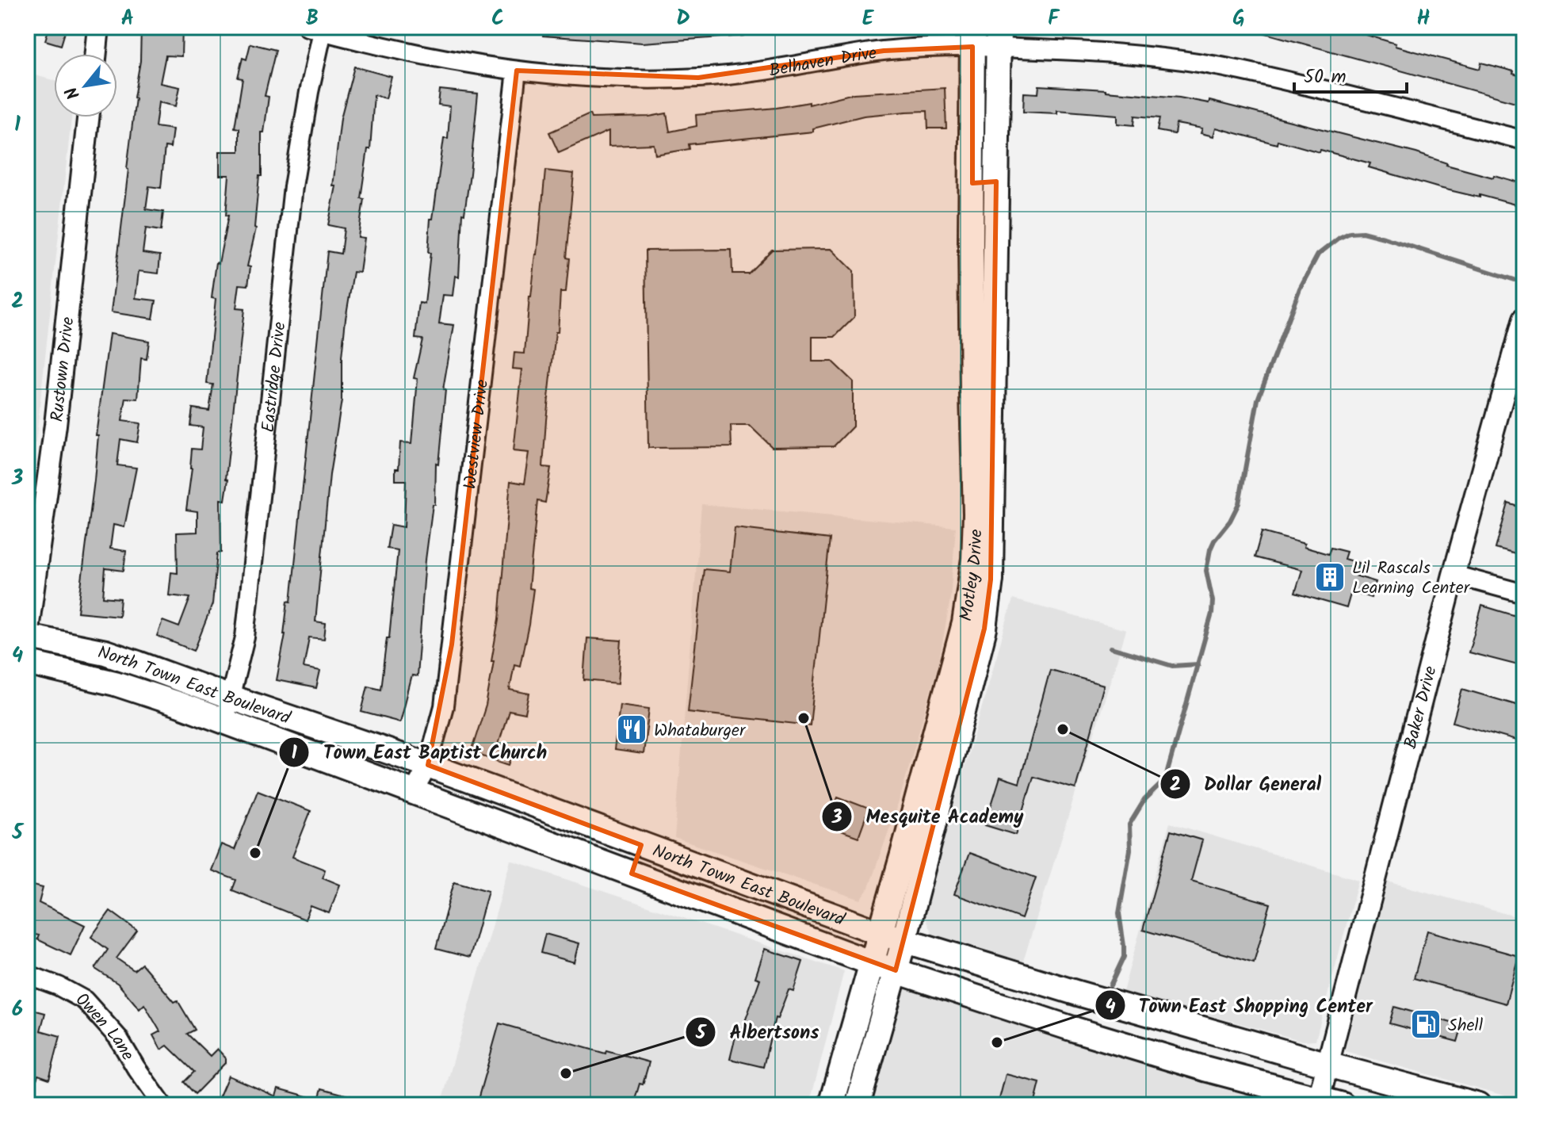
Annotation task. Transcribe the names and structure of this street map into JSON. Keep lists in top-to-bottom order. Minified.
{"streets":{"main road":["Motley Drive","North Town East Boulevard"],"street":["Belhaven Drive","Rustown Drive","Eastridge Drive","Westview Drive","Baker Drive","Owen Lane"]},"crossings":[["Belhaven Drive","Eastridge Drive"],["Belhaven Drive","Westview Drive"],["Belhaven Drive","Motley Drive"],["Rustown Drive","North Town East Boulevard"],["Eastridge Drive","North Town East Boulevard"],["Westview Drive","North Town East Boulevard"],["Motley Drive","North Town East Boulevard"],["North Town East Boulevard","Baker Drive"]],"places":{"building":["Lil Rascals Learning Center"],"other":["Mesquite Academy","Dollar General","Town East Baptist Church","Town East Shopping Center","Albertsons"],"restaurant":["Whataburger"],"fuel station":["Shell"]},"scale_bar":"50 m","north":"bottom left","grid":{"columns":["A","B","C","D","E","F","G","H"],"rows":["1","2","3","4","5","6"]}}
